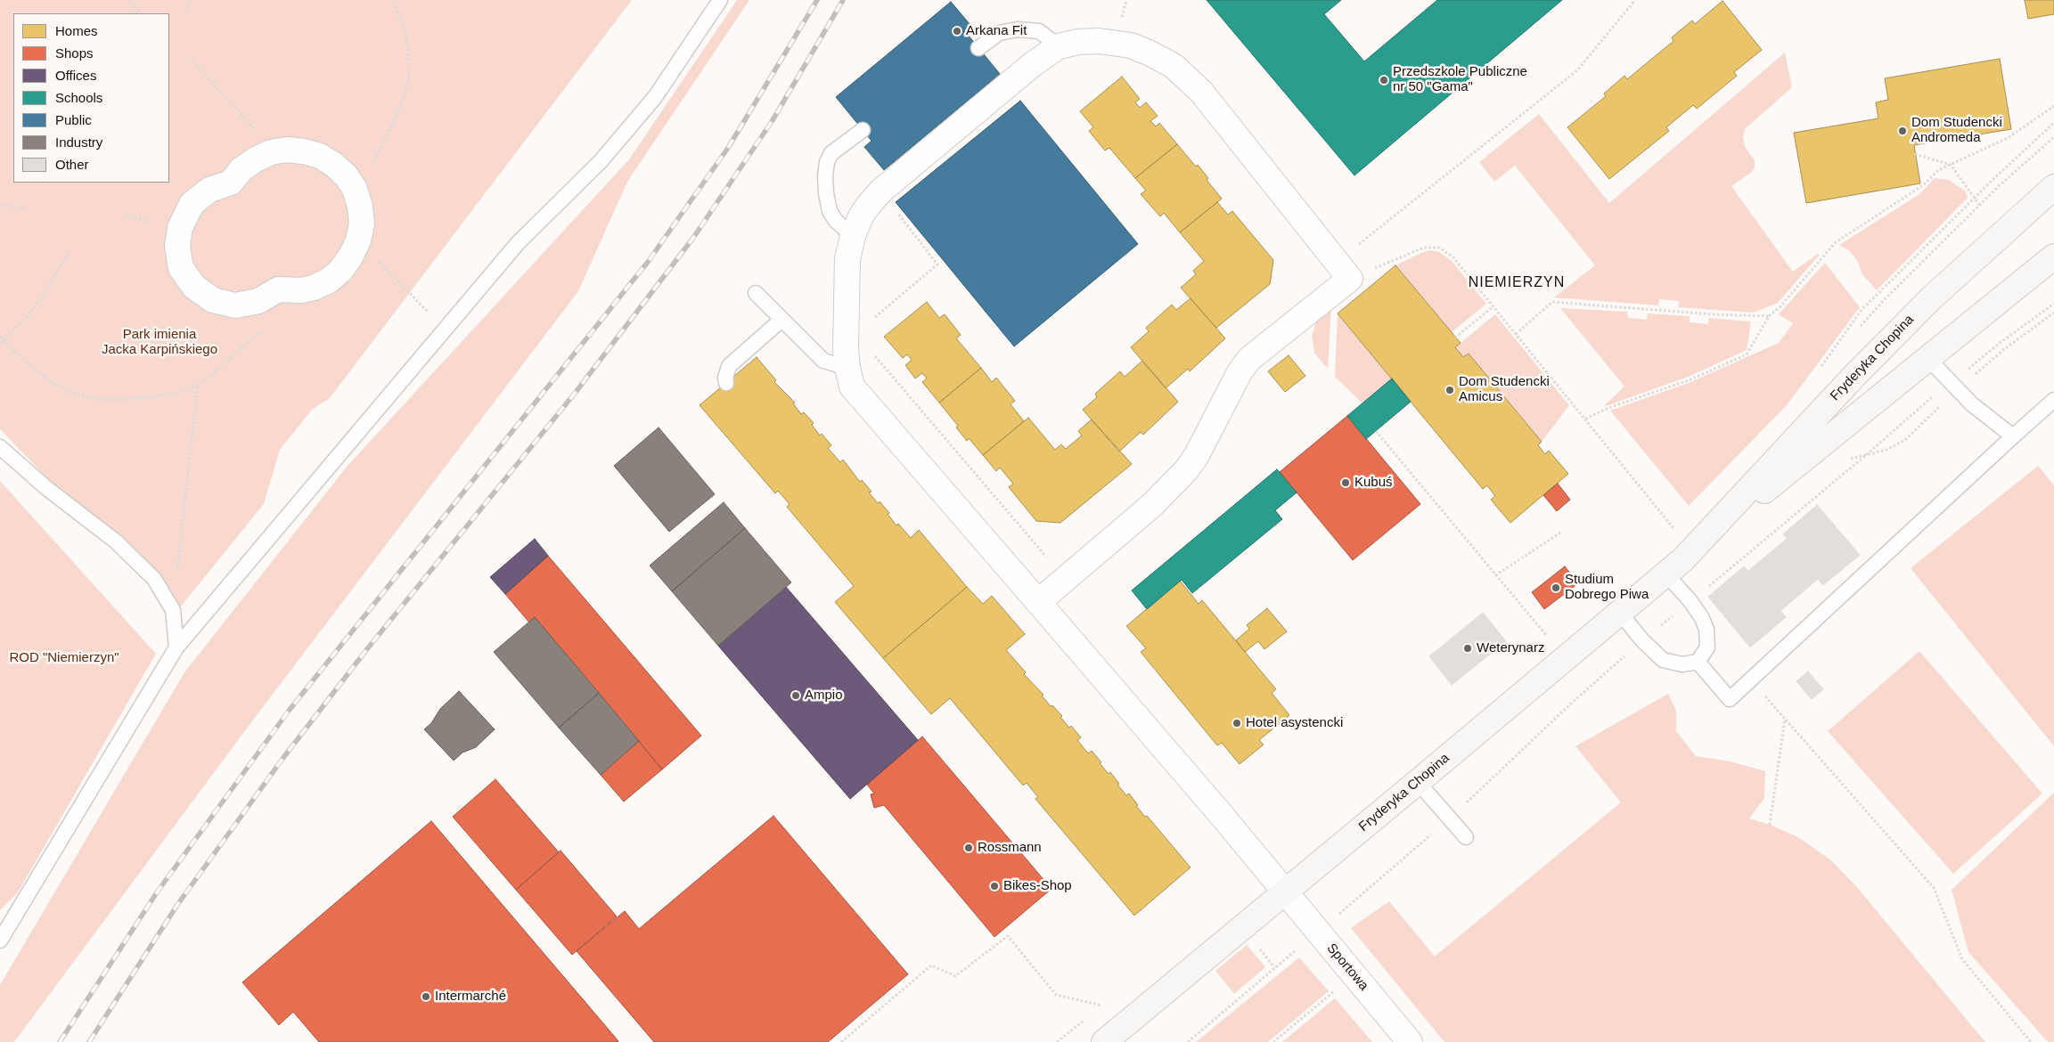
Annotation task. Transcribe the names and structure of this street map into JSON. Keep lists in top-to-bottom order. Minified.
{"streets":{"street":["Fryderyka Chopina","Sportowa"]},"crossings":[["Fryderyka Chopina","Sportowa"]],"districts":["NIEMIERZYN"],"parks":["Park imienia Jacka Karpińskiego","ROD \"Niemierzyn\""],"places":["Arkana Fit","Przedszkole Publiczne nr 50 \"Gama\"","Dom Studencki Andromeda","Dom Studencki Amicus","Kubuś","Studium Dobrego Piwa","Weterynarz","Ampio","Hotel asystencki","Rossmann","Bikes-Shop","Intermarché"],"legend":["Homes","Shops","Offices","Schools","Public","Industry","Other"]}
